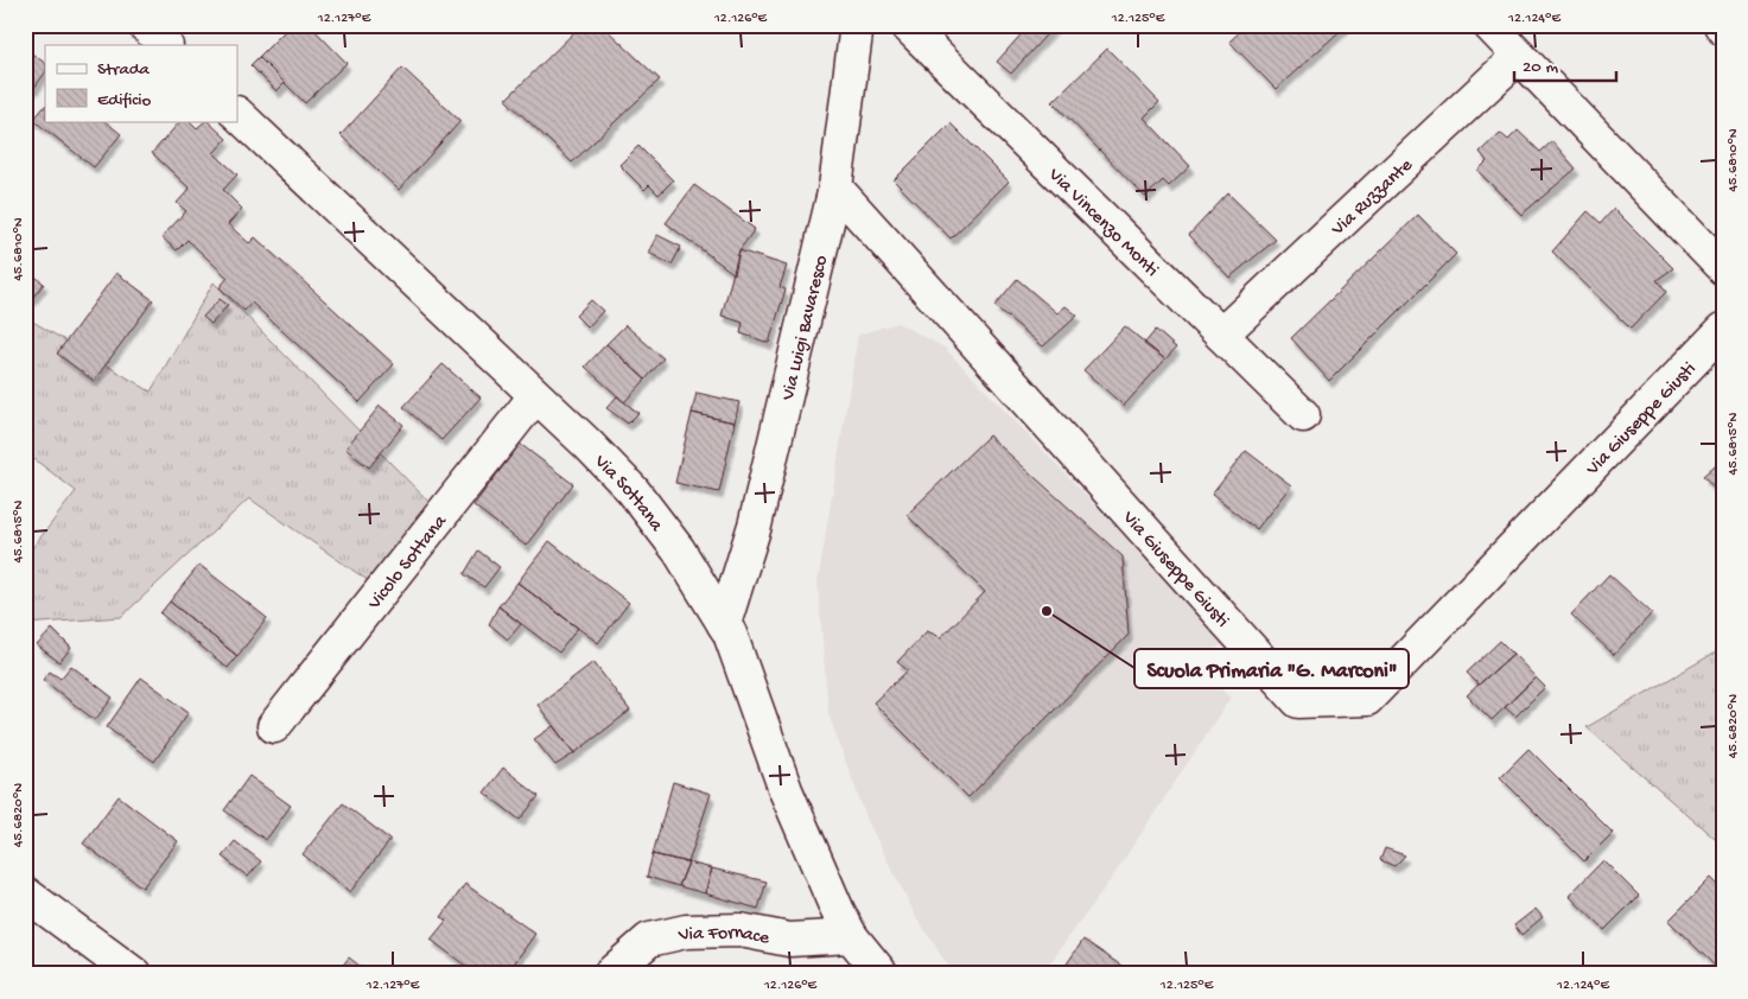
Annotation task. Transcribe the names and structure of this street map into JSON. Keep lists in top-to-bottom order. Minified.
{"streets":{"street":["Via Ruzzante","Via Vincenzo Monti","Via Luigi Bavaresco","Via Giuseppe Giusti","Via Sottana","Vicolo Sottana","Via Fornace"]},"crossings":[["Via Ruzzante","Via Vincenzo Monti"],["Via Luigi Bavaresco","Via Giuseppe Giusti"],["Via Luigi Bavaresco","Via Sottana"],["Via Sottana","Vicolo Sottana"],["Via Sottana","Via Fornace"]],"places":["Scuola Primaria \"G. Marconi\""],"legend":["Strada","Edificio"],"scale_bar":"20 m","coordinates":["12.127°E","12.126°E","12.125°E","12.124°E","45.6810°N","45.6815°N","45.6820°N"]}
